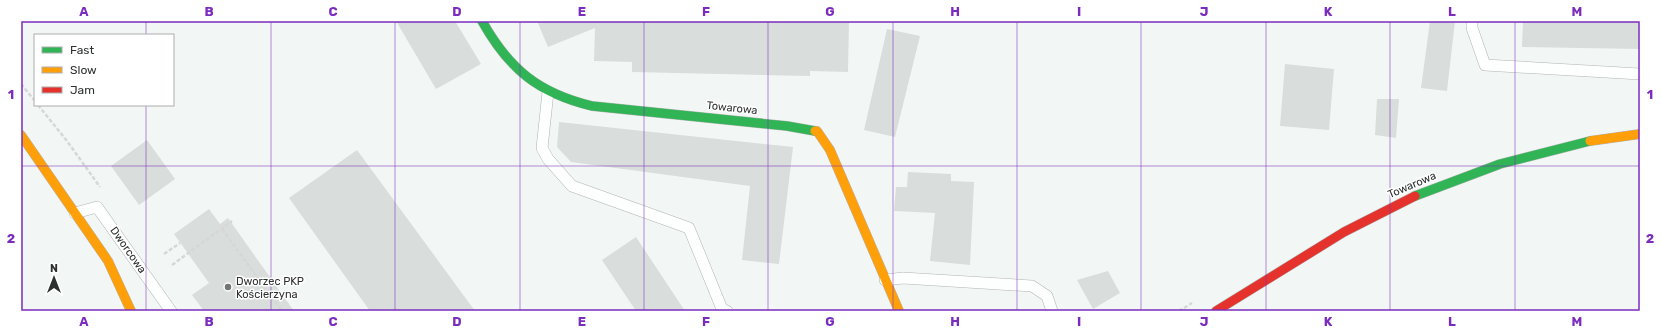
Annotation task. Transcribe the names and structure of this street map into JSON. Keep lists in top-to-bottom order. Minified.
{"streets":{"street":["Towarowa","Dworcowa"]},"places":["Dworzec PKP Kościerzyna"],"legend":["Fast","Slow","Jam"],"north":"top","grid":{"columns":["A","B","C","D","E","F","G","H","I","J","K","L","M"],"rows":["1","2"]}}
